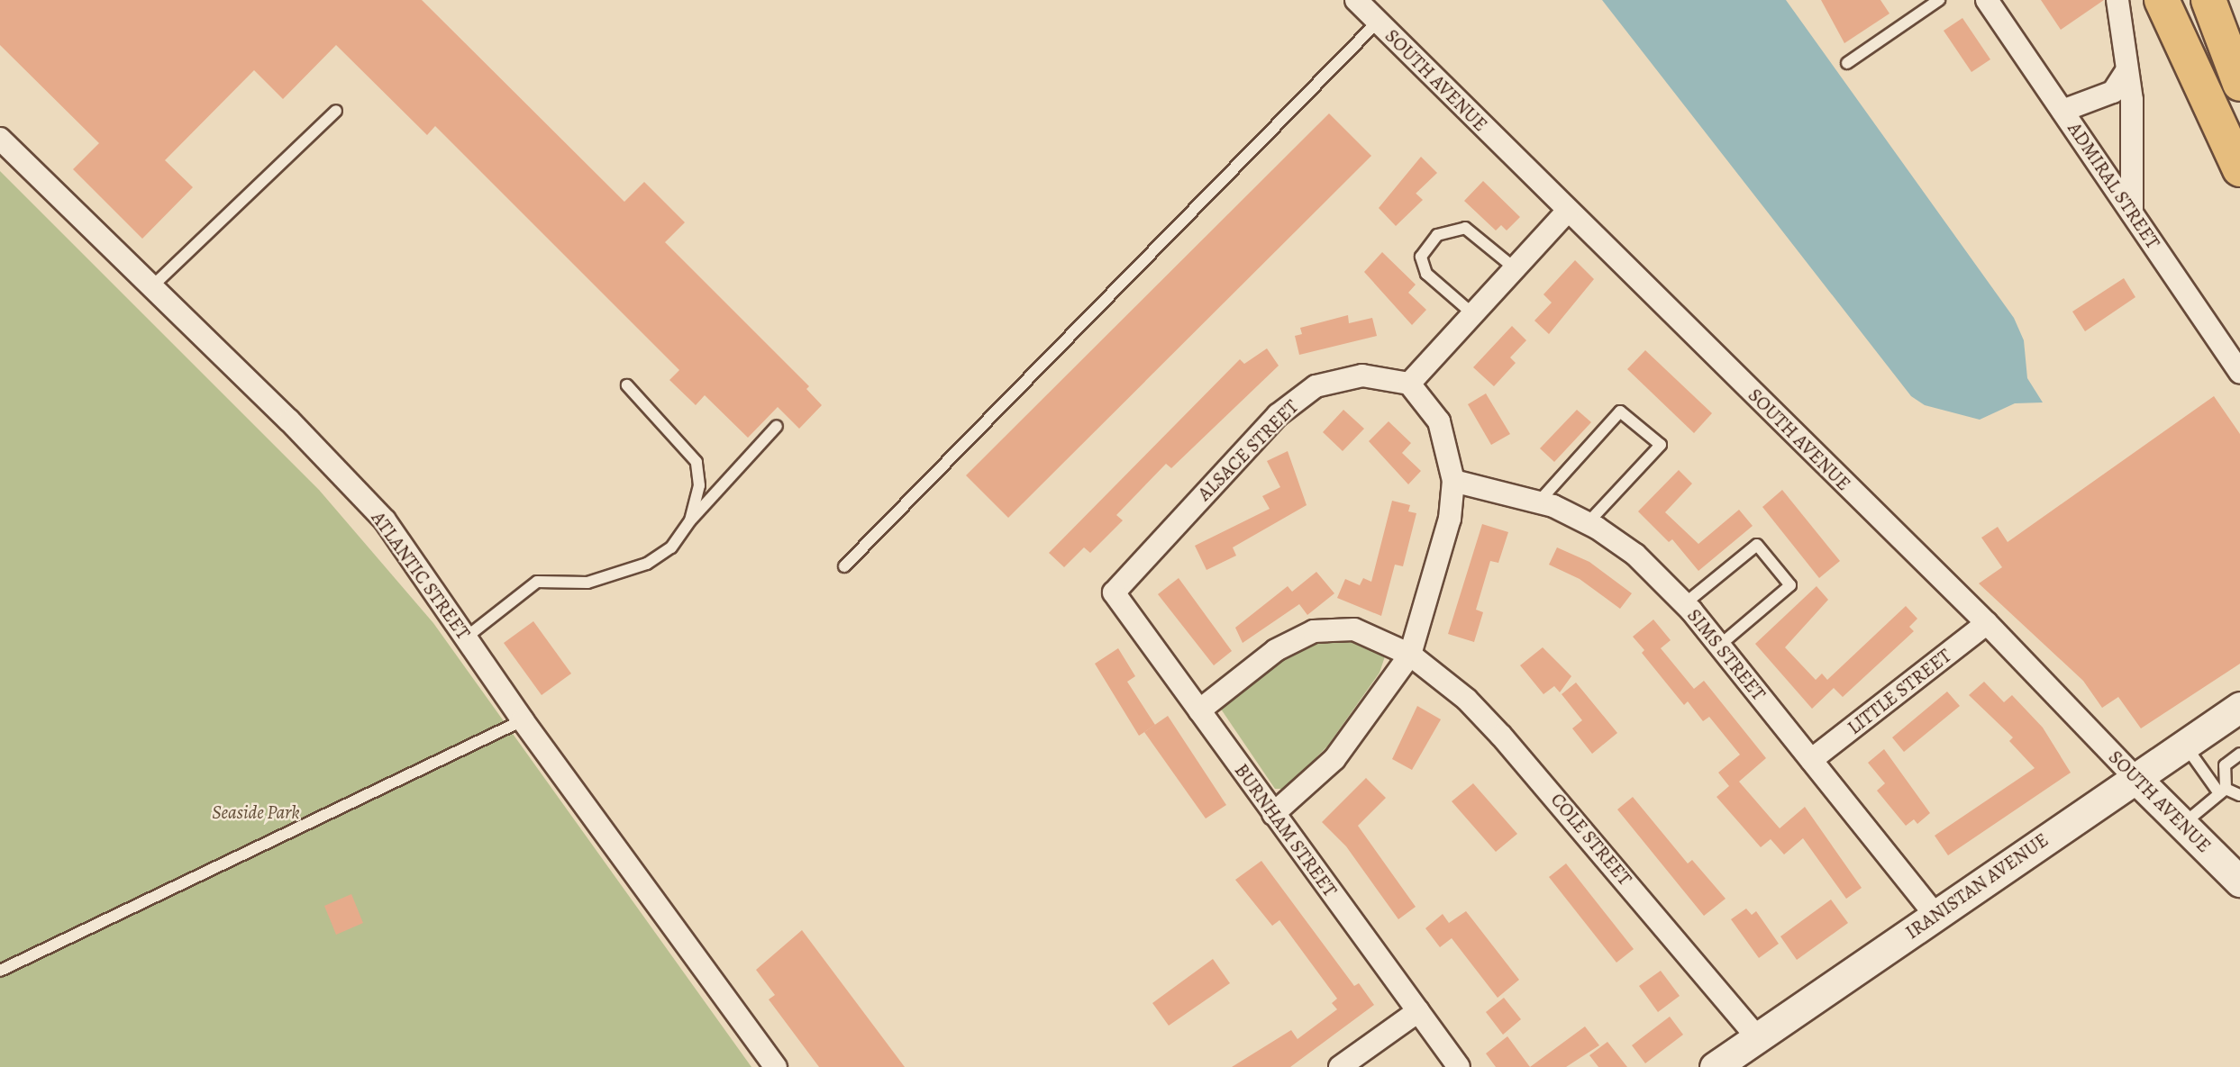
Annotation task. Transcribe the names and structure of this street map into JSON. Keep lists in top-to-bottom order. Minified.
{"streets":{"street":["SOUTH AVENUE","ADMIRAL STREET","ALSACE STREET","ATLANTIC STREET","SIMS STREET","LITTLE STREET","BURNHAM STREET","COLE STREET","IRANISTAN AVENUE"]},"crossings":[["SOUTH AVENUE","LITTLE STREET"],["SOUTH AVENUE","IRANISTAN AVENUE"],["ALSACE STREET","BURNHAM STREET"],["SIMS STREET","LITTLE STREET"],["SIMS STREET","IRANISTAN AVENUE"],["BURNHAM STREET","COLE STREET"],["COLE STREET","IRANISTAN AVENUE"]],"parks":["Seaside Park"]}
